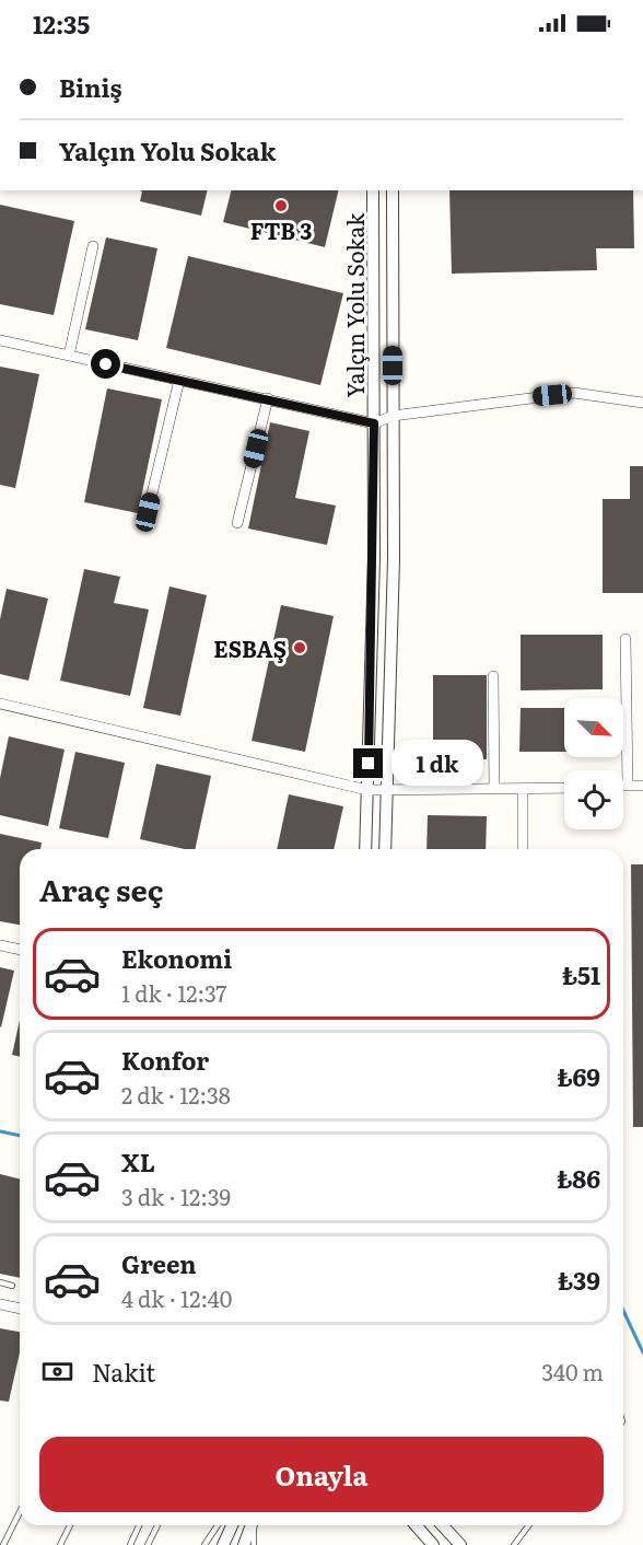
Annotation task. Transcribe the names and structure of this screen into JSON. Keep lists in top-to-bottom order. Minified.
{"streets":{"street":["Yalçın Yolu Sokak"]},"places":["FTB 3","ESBAŞ"],"north":"bottom right","page":{"status":"12:35","banner":["Biniş","Yalçın Yolu Sokak"],"bubble":"1 dk","heading":"Araç seç","list":[{"name":"Ekonomi","note":"1 dk · 12:37","value":"₺51"},{"name":"Konfor","note":"2 dk · 12:38","value":"₺69"},{"name":"XL","note":"3 dk · 12:39","value":"₺86"},{"name":"Green","note":"4 dk · 12:40","value":"₺39"}],"pay":["Nakit","340 m"],"buttons":"Onayla"}}
